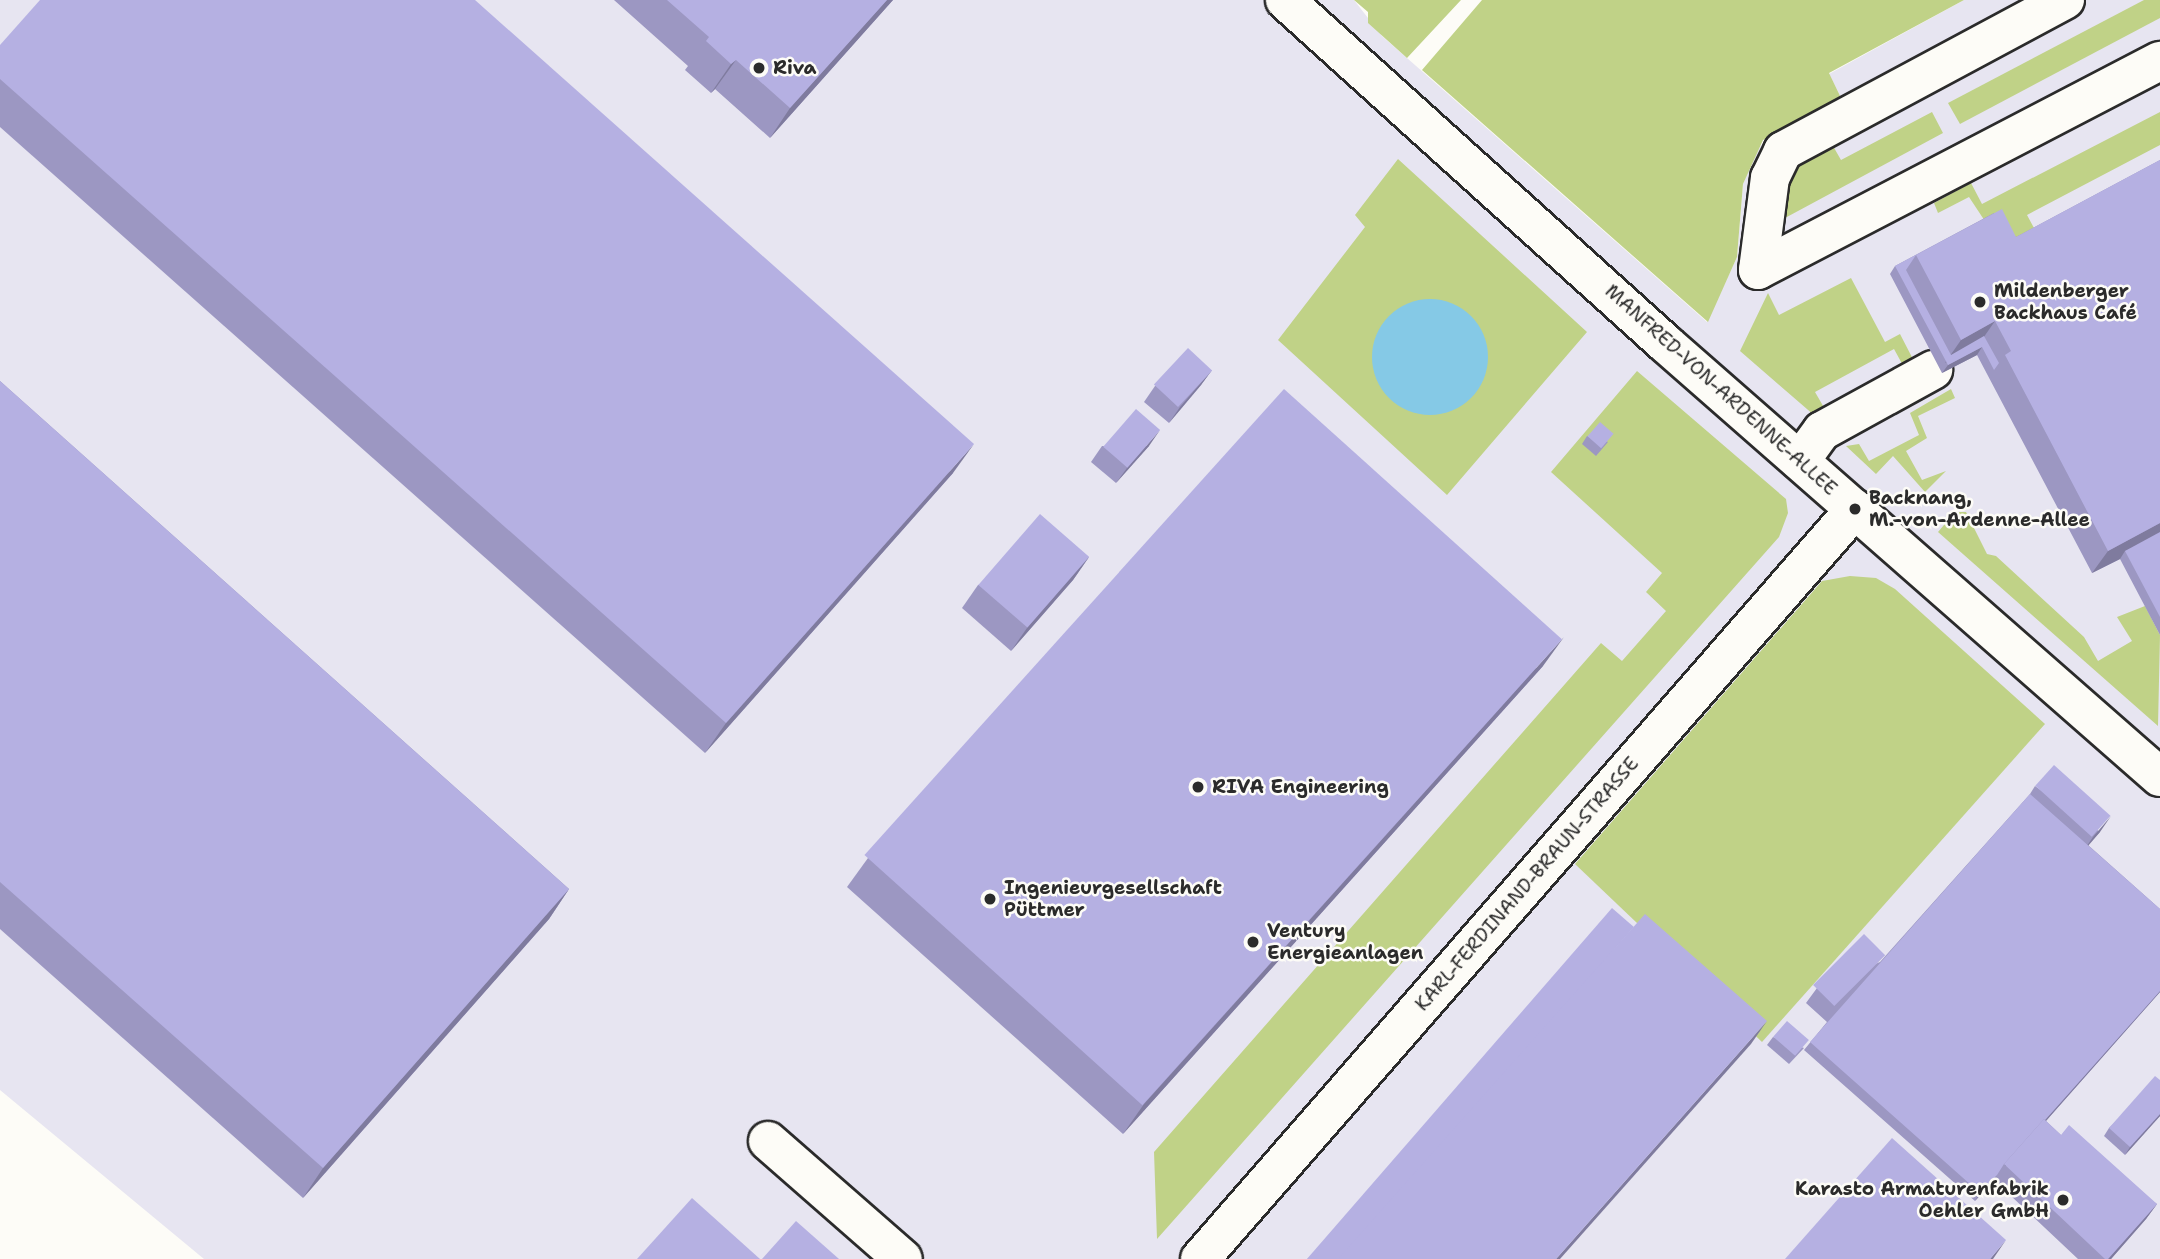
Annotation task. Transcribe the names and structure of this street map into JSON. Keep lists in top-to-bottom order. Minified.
{"streets":{"street":["MANFRED-VON-ARDENNE-ALLEE","KARL-FERDINAND-BRAUN-STRASSE"]},"crossings":[["MANFRED-VON-ARDENNE-ALLEE","KARL-FERDINAND-BRAUN-STRASSE"]],"places":["Riva","Mildenberger Backhaus Café","Backnang, M.-von-Ardenne-Allee","RIVA Engineering","Ingenieurgesellschaft Püttmer","Ventury Energieanlagen","Karasto Armaturenfabrik Oehler GmbH"]}
